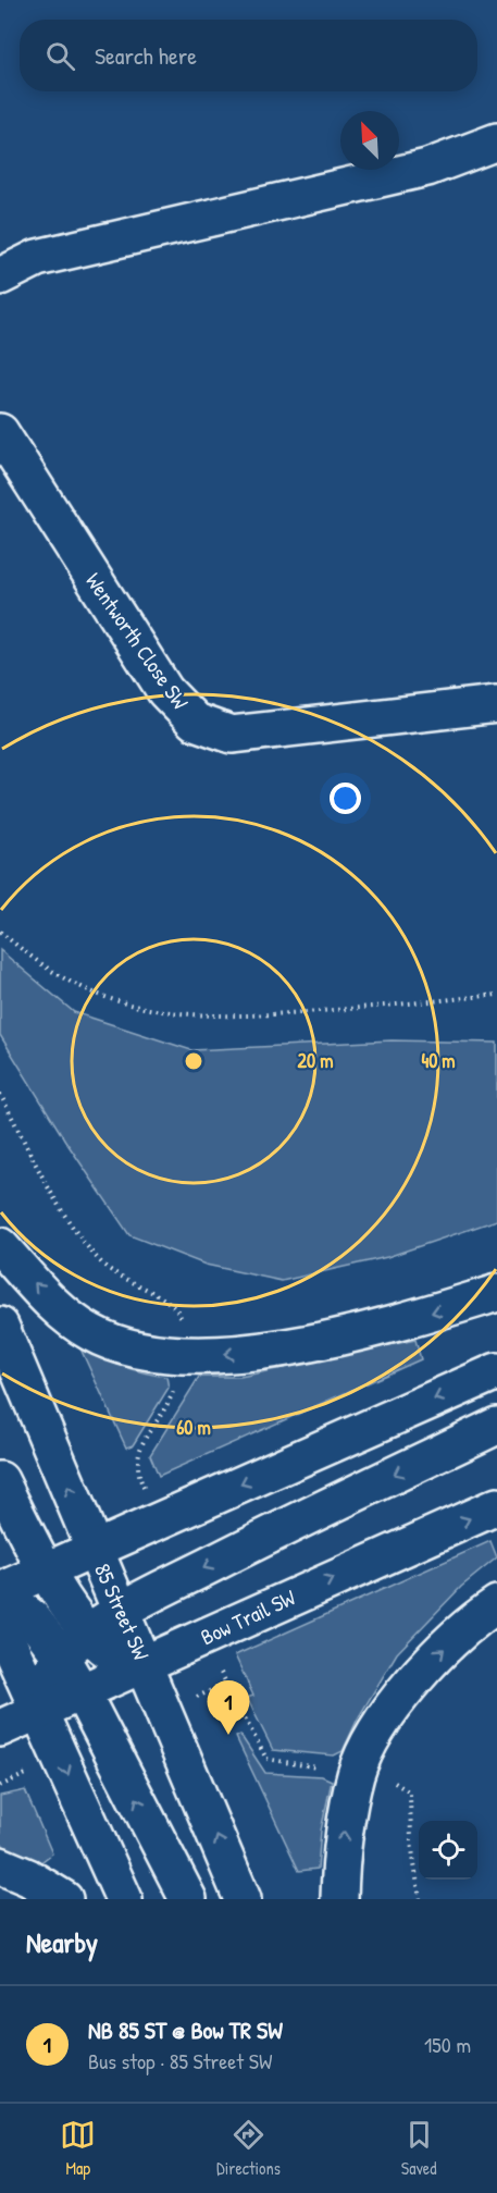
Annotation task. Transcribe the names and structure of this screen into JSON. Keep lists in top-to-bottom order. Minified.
{"streets":{"main road":["Wentworth Close SW","85 Street SW","Bow Trail SW"]},"crossings":[["85 Street SW","Bow Trail SW"]],"north":"top left","page":{"search":"Search here","pins":"1","heading":"Nearby","list":[{"mark":"1","name":"NB 85 ST @ Bow TR SW","note":"Bus stop · 85 Street SW","value":"150 m"}],"nav":["Map","Directions","Saved"]},"rings":["20 m","40 m","60 m"]}
